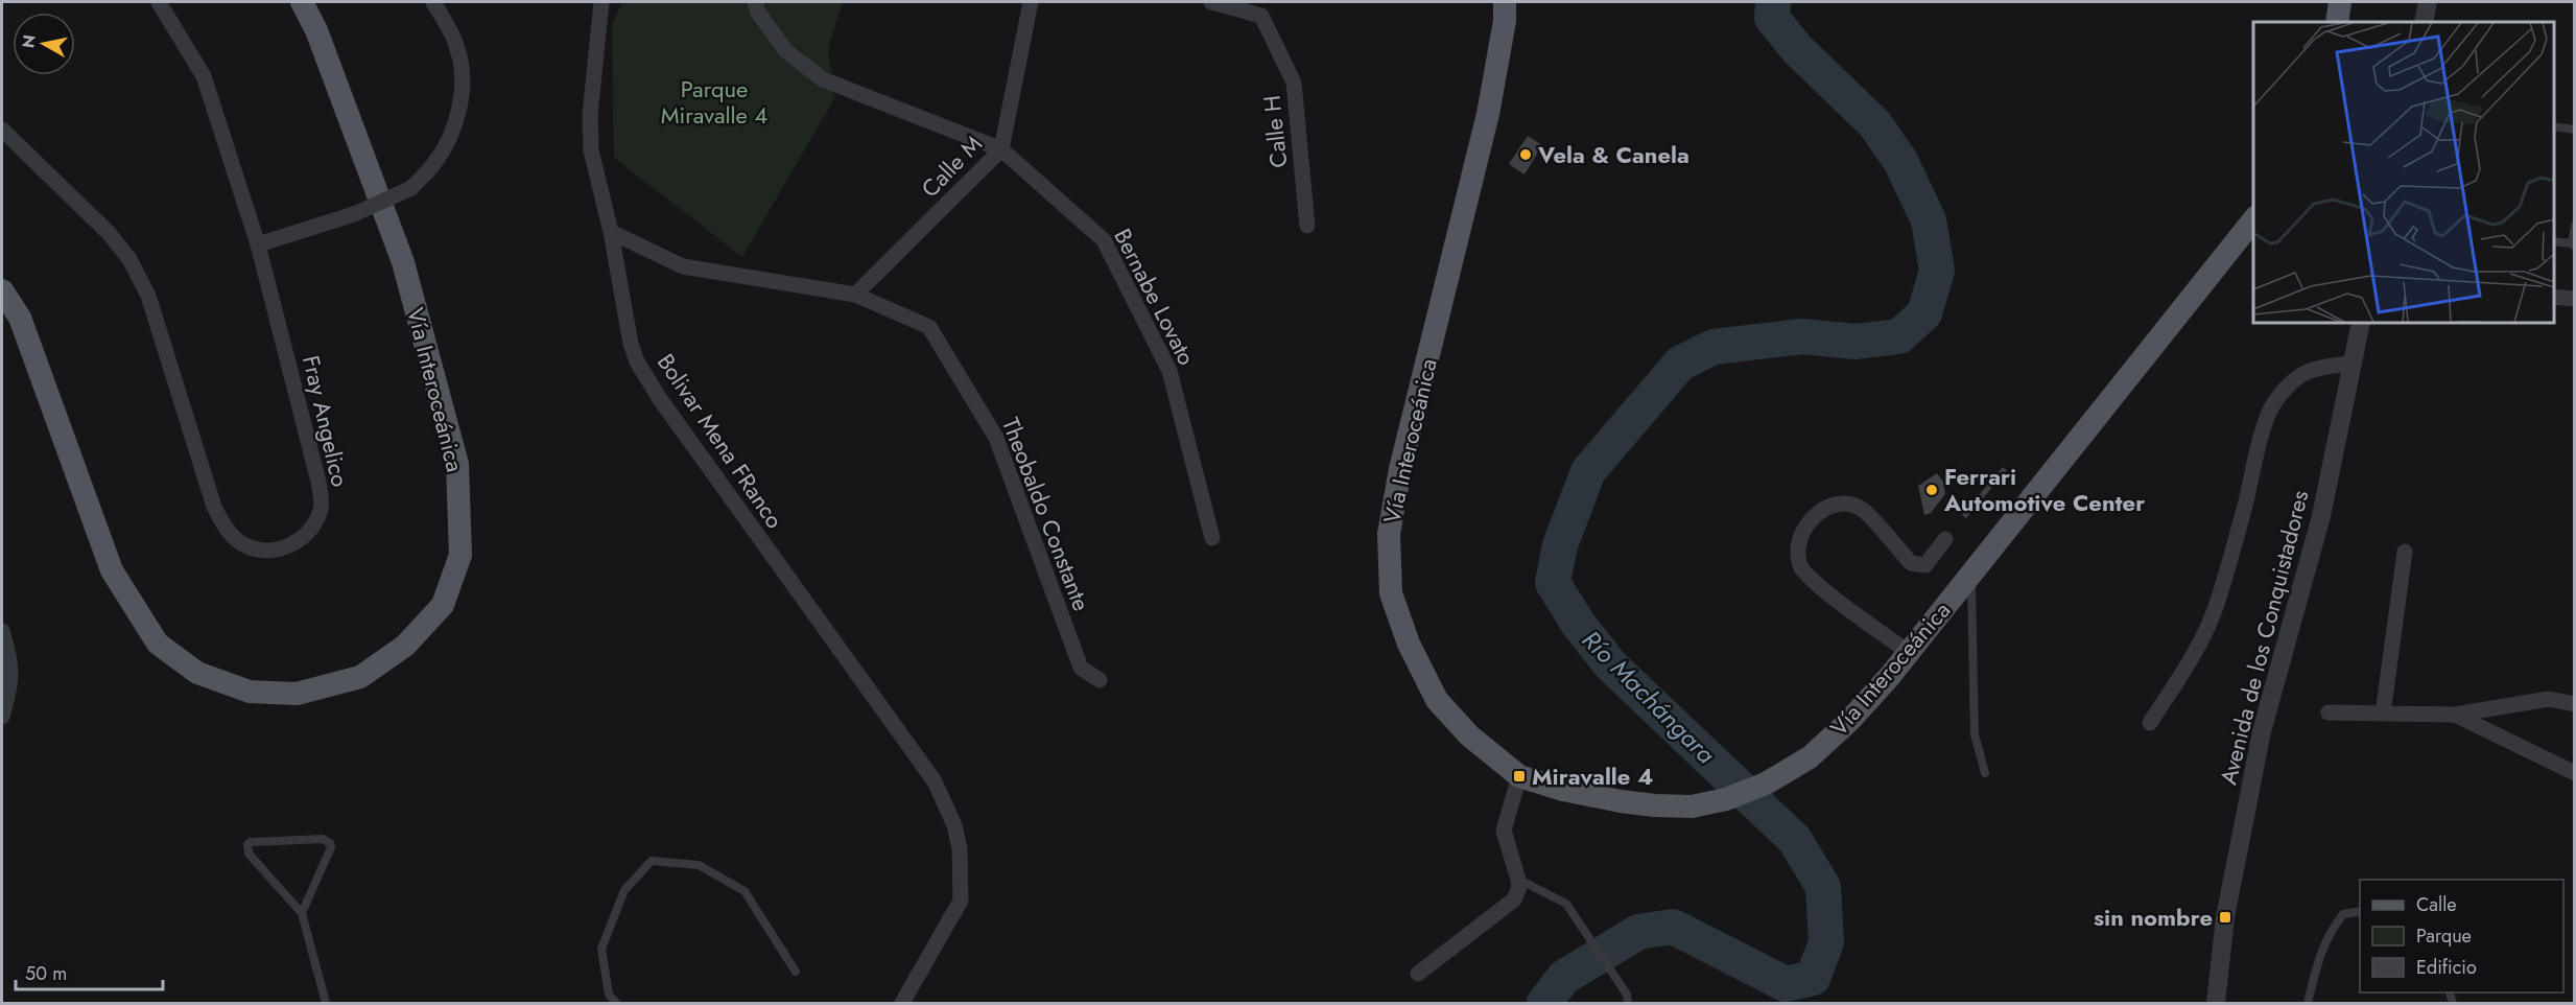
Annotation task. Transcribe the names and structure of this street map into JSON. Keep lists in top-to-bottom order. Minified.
{"streets":{"main road":["Vía Interoceánica"],"street":["Calle H","Calle M","Bernabe Lovato","Fray Angelico","Bolivar Mena FRanco","Theobaldo Constante","Avenida de los Conquistadores"]},"crossings":[["Calle M","Bernabe Lovato"],["Calle M","Theobaldo Constante"],["Bolivar Mena FRanco","Theobaldo Constante"]],"water":["Río Machángara"],"parks":["Parque Miravalle 4"],"places":{"other":["Vela & Canela","Ferrari Automotive Center"],"transit":["Miravalle 4","sin nombre"]},"legend":["Calle","Parque","Edificio"],"scale_bar":"50 m","north":"left"}
